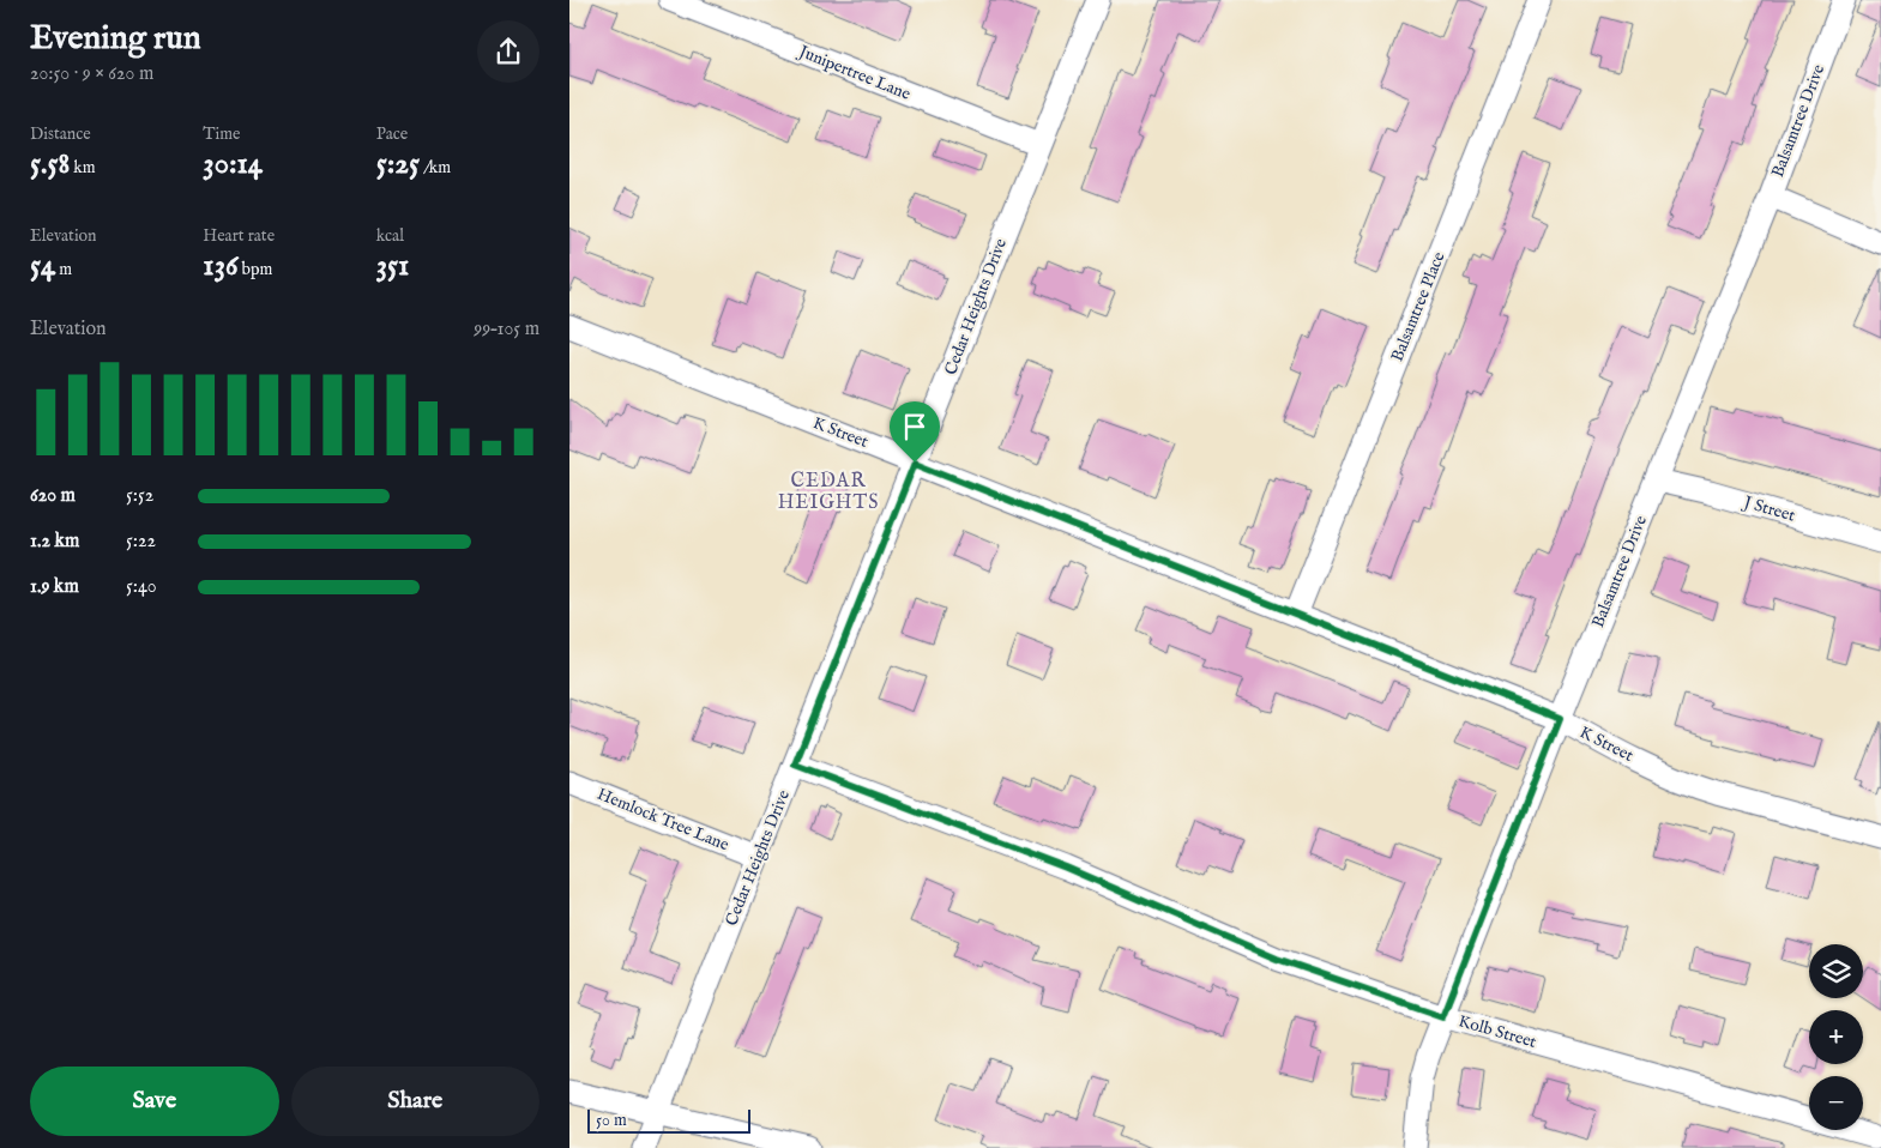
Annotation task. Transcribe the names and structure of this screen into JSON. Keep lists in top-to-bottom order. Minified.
{"streets":{"street":["Junipertree Lane","Balsamtree Drive","Cedar Heights Drive","Balsamtree Place","K Street","J Street","Hemlock Tree Lane","Kolb Street"]},"crossings":[["Junipertree Lane","Cedar Heights Drive"],["Balsamtree Drive","K Street"],["Balsamtree Drive","J Street"],["Balsamtree Drive","Kolb Street"],["Cedar Heights Drive","K Street"],["Cedar Heights Drive","Hemlock Tree Lane"],["Cedar Heights Drive","Kolb Street"],["Balsamtree Place","K Street"]],"districts":["CEDAR HEIGHTS"],"scale_bar":"50 m","page":{"heading":["Evening run","20:50 · 9 × 620 m"],"stats":[["Distance","5.58 km"],["Time","30:14"],["Pace","5:25 /km"],["Elevation","54 m"],["Heart rate","136 bpm"],["kcal","351"]],"chart":["Elevation","99–105 m"],"list":[{"name":"620 m","note":"5:52"},{"name":"1.2 km","note":"5:22"},{"name":"1.9 km","note":"5:40"}],"map_buttons":["+","−"],"buttons":["Save","Share"],"scale":"50 m"}}
